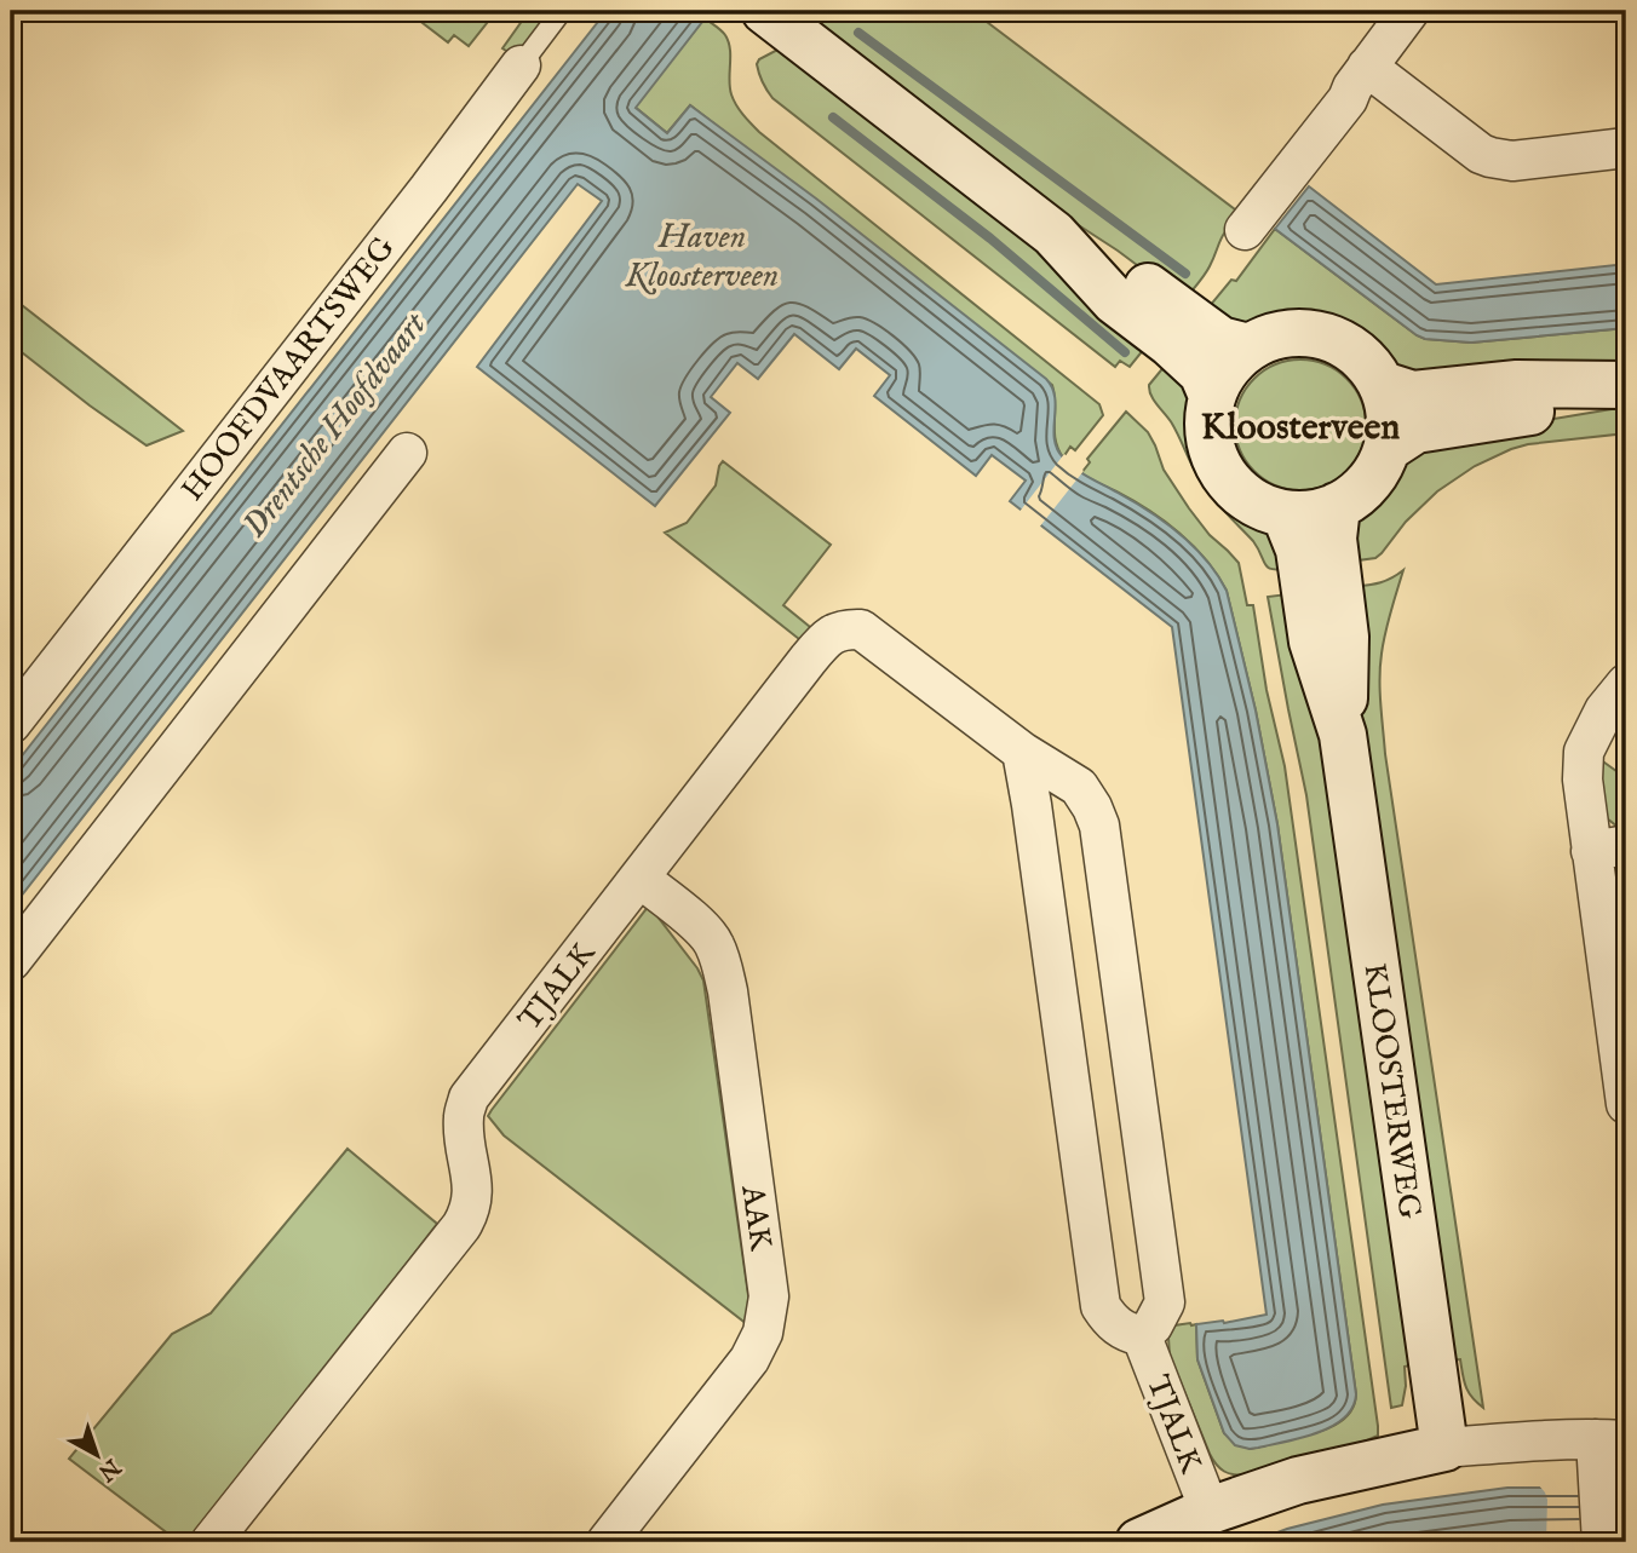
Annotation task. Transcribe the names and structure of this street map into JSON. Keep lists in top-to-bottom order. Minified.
{"streets":{"street":["HOOFDVAARTSWEG","TJALK","KLOOSTERWEG","AAK"]},"crossings":[["TJALK","AAK"]],"districts":["Kloosterveen"],"water":["Haven Kloosterveen","Drentsche Hoofdvaart"],"north":"bottom right"}
